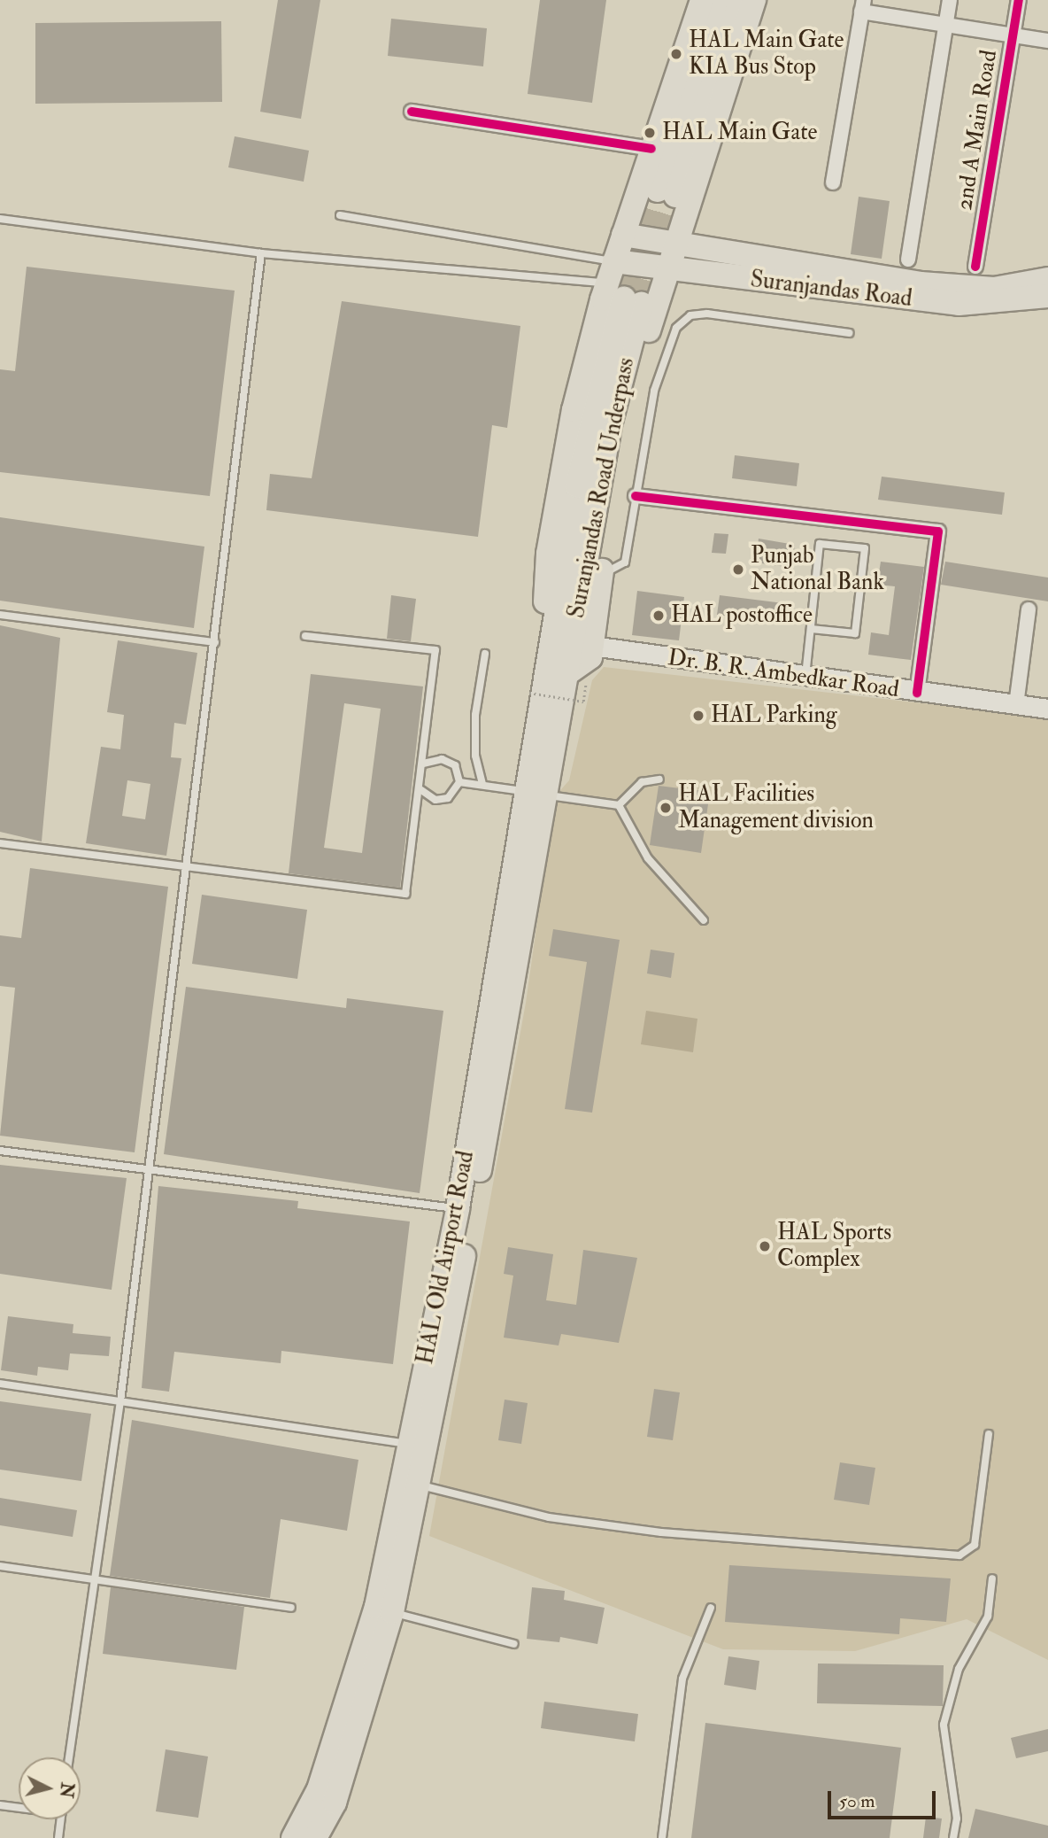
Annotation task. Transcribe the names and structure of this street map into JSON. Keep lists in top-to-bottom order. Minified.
{"streets":{"main road":["Suranjandas Road","Suranjandas Road Underpass","HAL Old Airport Road"],"street":["2nd A Main Road","Dr. B. R. Ambedkar Road"]},"crossings":[["Suranjandas Road","Suranjandas Road Underpass"],["Suranjandas Road Underpass","HAL Old Airport Road"]],"places":["HAL Main Gate KIA Bus Stop","HAL Main Gate","Punjab National Bank","HAL postoffice","HAL Parking","HAL Facilities Management division","HAL Sports Complex"],"scale_bar":"50 m","north":"right"}
